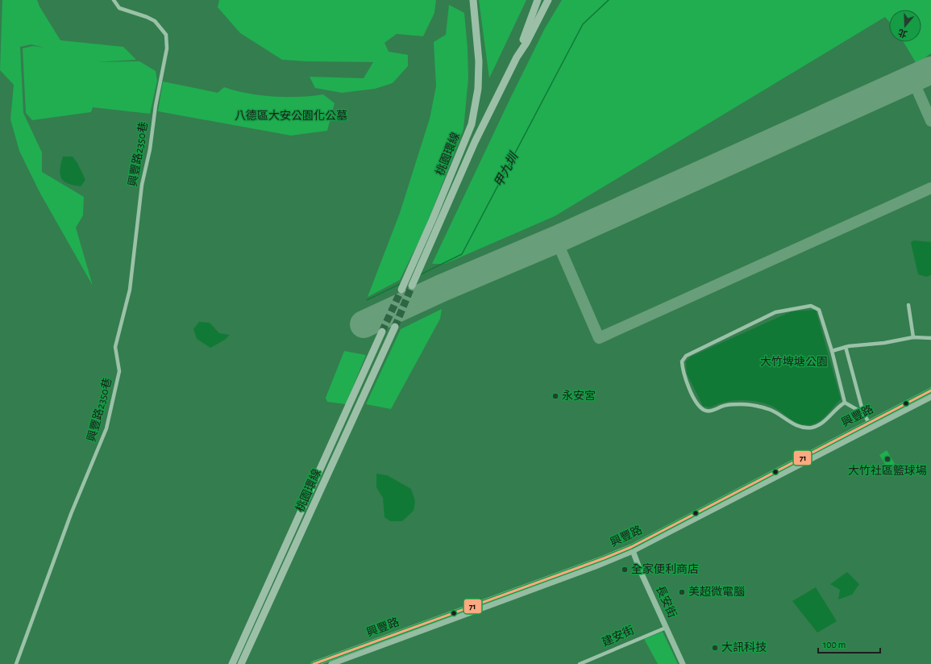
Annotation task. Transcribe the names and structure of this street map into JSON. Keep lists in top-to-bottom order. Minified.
{"streets":{"highway":["桃園環線"],"main road":["興豐路","長安街"],"street":["興豐路2350巷","建安街"]},"crossings":[["興豐路","長安街"],["長安街","建安街"]],"water":["甲九圳"],"parks":["八德區大安公園化公墓","大竹埤塘公園"],"places":["永安宮","大竹社區籃球場","全家便利商店","美超微電腦","大訊科技"],"lines":["transit line 71"],"scale_bar":"100 m","north":"bottom"}
